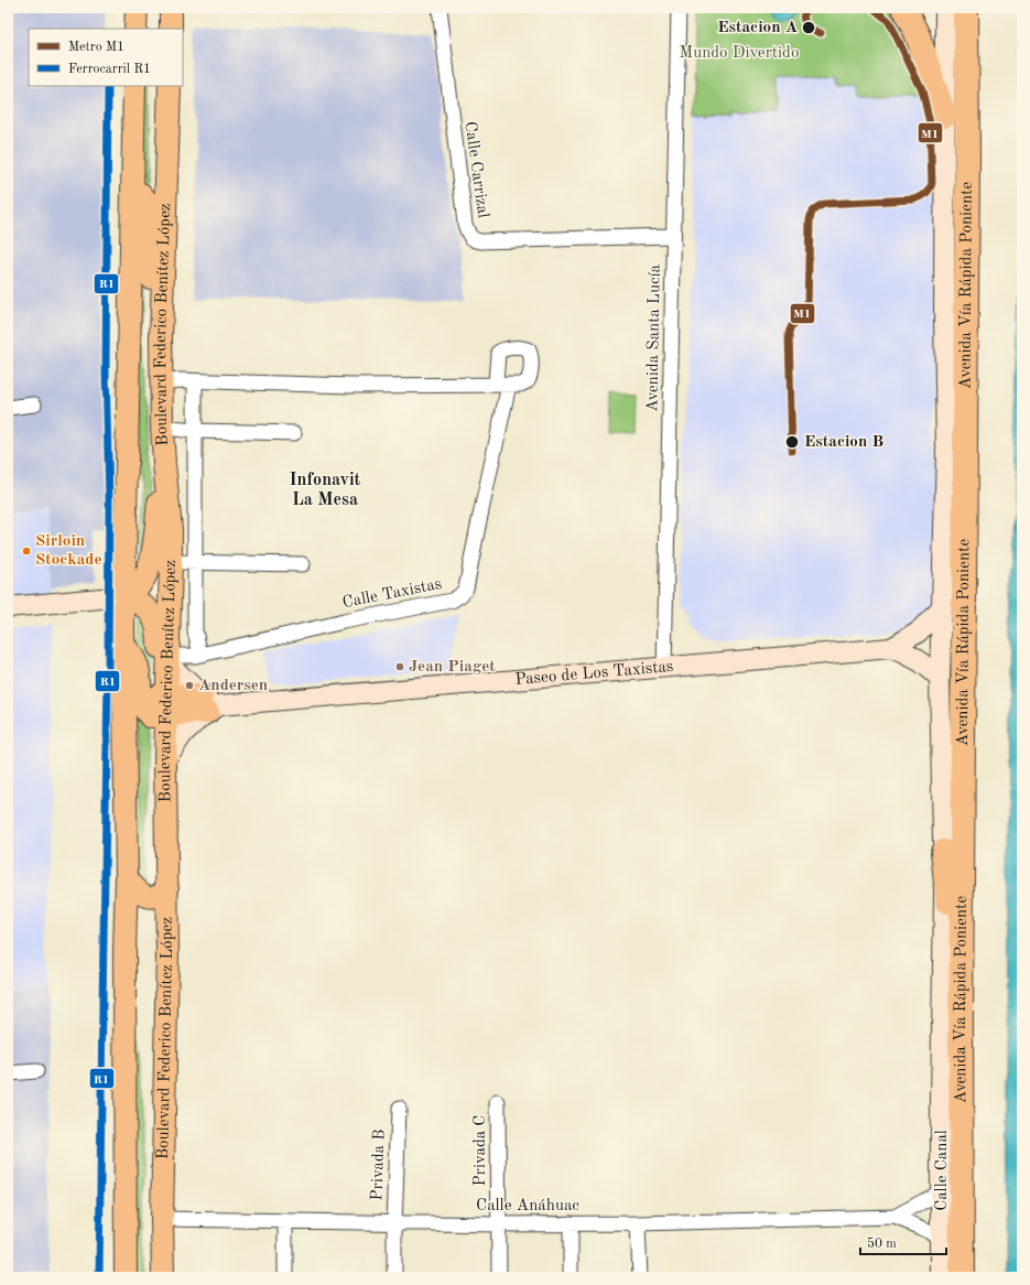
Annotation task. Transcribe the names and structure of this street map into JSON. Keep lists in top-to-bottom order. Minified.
{"streets":{"highway":["Avenida Vía Rápida Poniente"],"main road":["Boulevard Federico Benítez López","Paseo de Los Taxistas","Calle Canal"],"street":["Calle Carrizal","Avenida Santa Lucía","Calle Taxistas","Privada C","Privada B","Calle Anáhuac"]},"crossings":[["Calle Carrizal","Avenida Santa Lucía"],["Avenida Vía Rápida Poniente","Paseo de Los Taxistas"],["Avenida Vía Rápida Poniente","Calle Canal"],["Boulevard Federico Benítez López","Calle Taxistas"],["Boulevard Federico Benítez López","Calle Anáhuac"],["Avenida Santa Lucía","Paseo de Los Taxistas"],["Privada C","Calle Anáhuac"],["Privada B","Calle Anáhuac"],["Calle Canal","Calle Anáhuac"]],"districts":["Infonavit La Mesa"],"parks":["Mundo Divertido"],"places":["Estacion A","Estacion B","Sirloin Stockade","Jean Piaget","Andersen"],"lines":["metro line M1","rail line R1"],"legend":["Metro M1","Ferrocarril R1"],"scale_bar":"50 m"}
